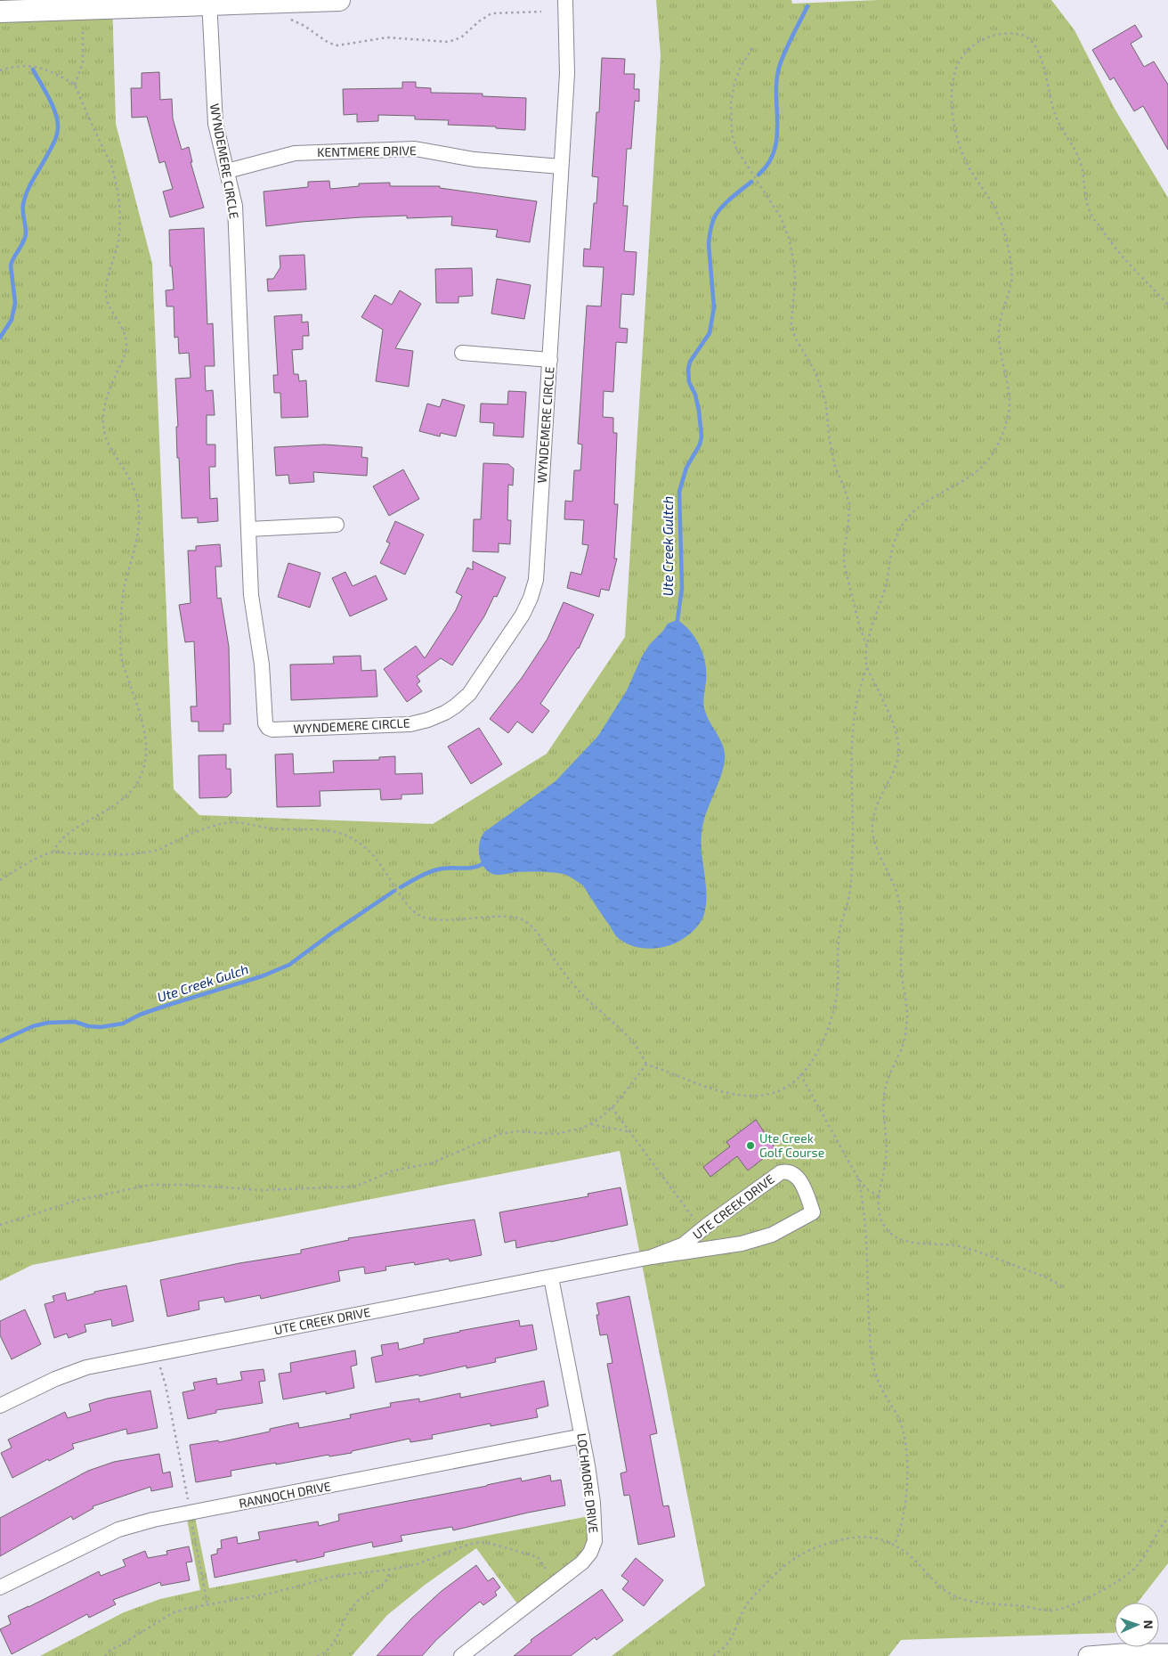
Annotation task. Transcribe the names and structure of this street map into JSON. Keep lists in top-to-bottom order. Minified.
{"streets":{"street":["KENTMERE DRIVE","WYNDEMERE CIRCLE","UTE CREEK DRIVE","LOCHMORE DRIVE","RANNOCH DRIVE"]},"crossings":[["KENTMERE DRIVE","WYNDEMERE CIRCLE"],["UTE CREEK DRIVE","LOCHMORE DRIVE"],["LOCHMORE DRIVE","RANNOCH DRIVE"]],"water":["Ute Creek Gultch","Ute Creek Gulch"],"places":["Ute Creek Golf Course"],"north":"right"}
